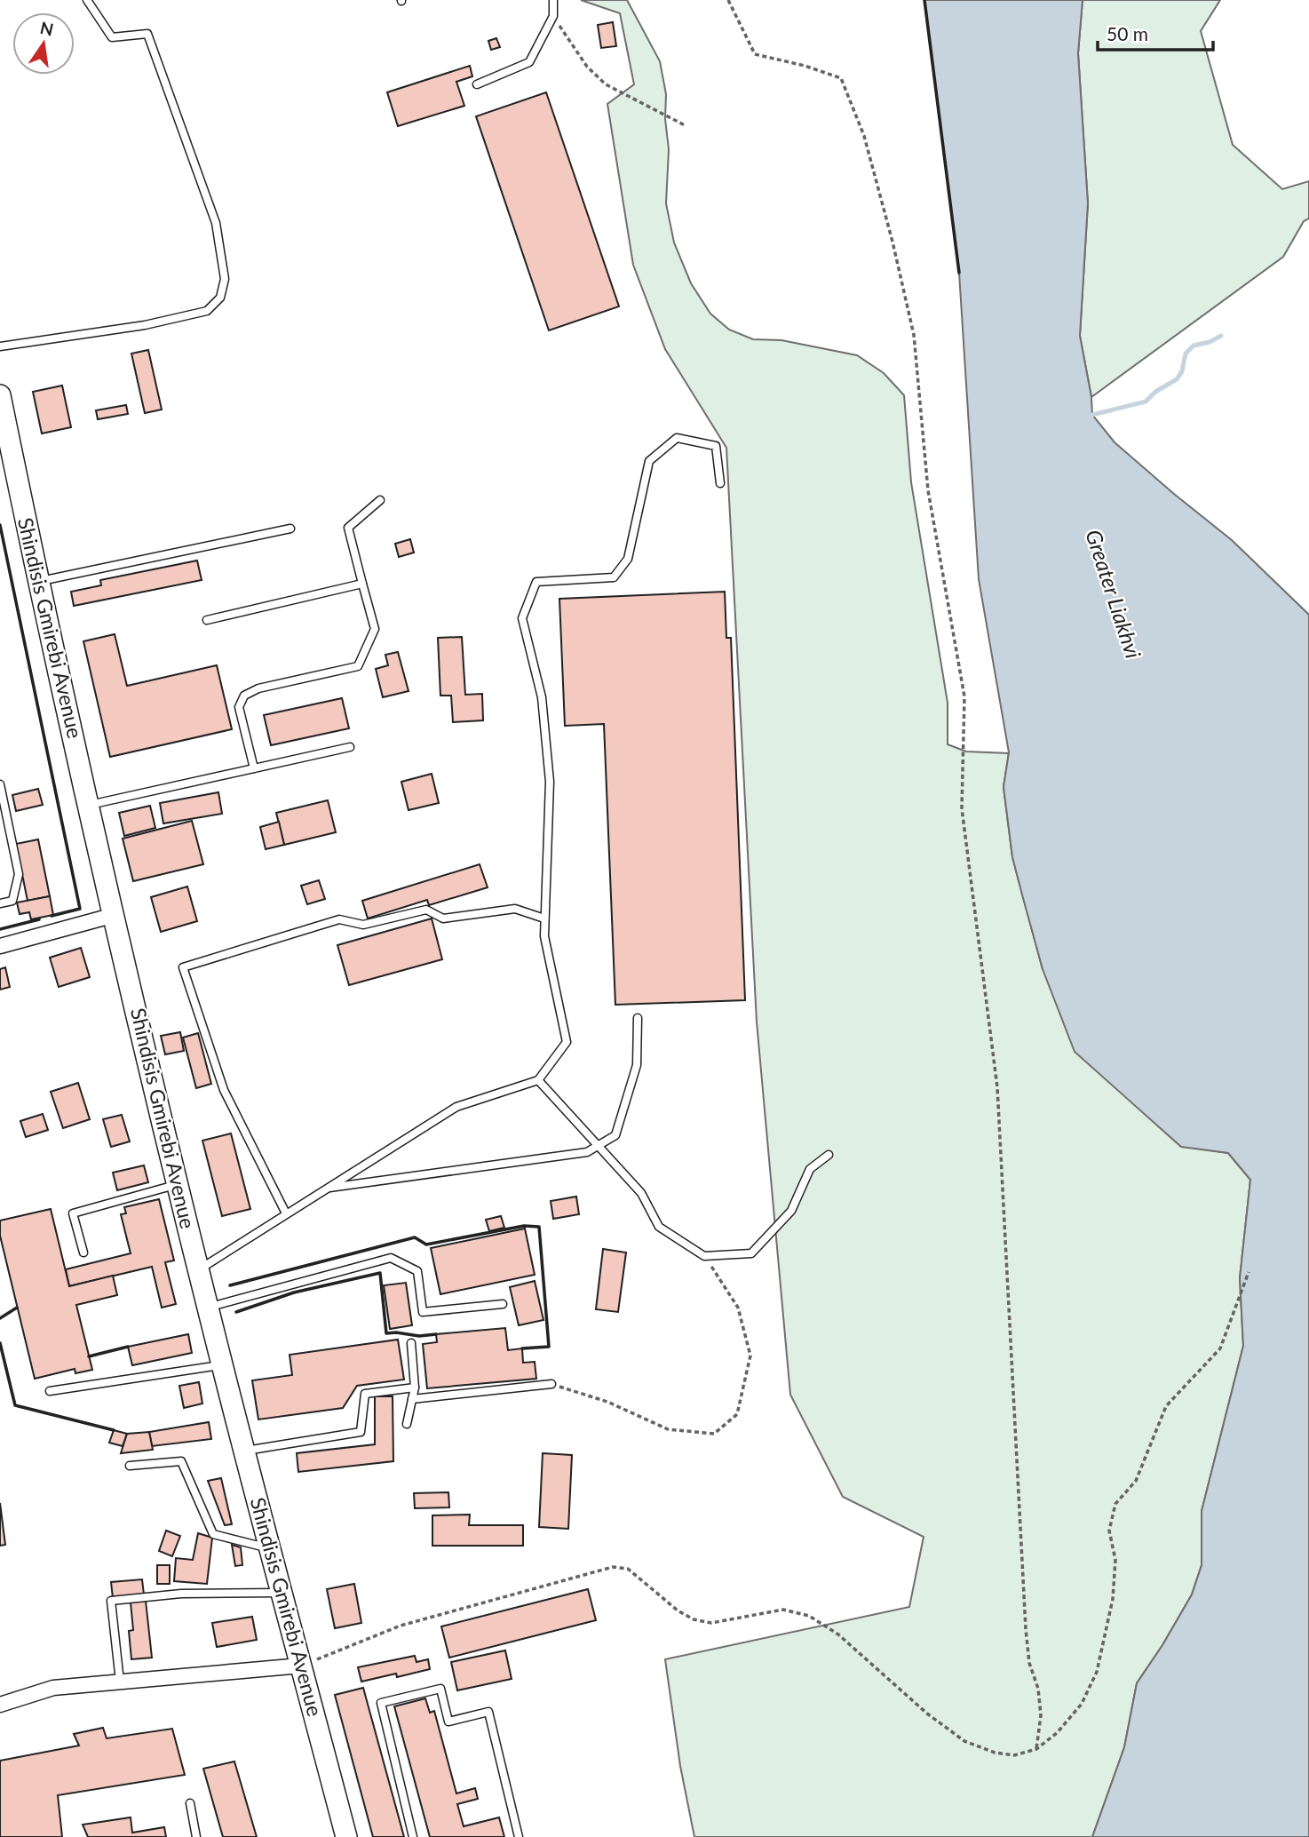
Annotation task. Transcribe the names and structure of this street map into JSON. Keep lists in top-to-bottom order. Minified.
{"streets":{"main road":["Shindisis Gmirebi Avenue"]},"water":["Greater Liakhvi"],"scale_bar":"50 m","north":"top"}
